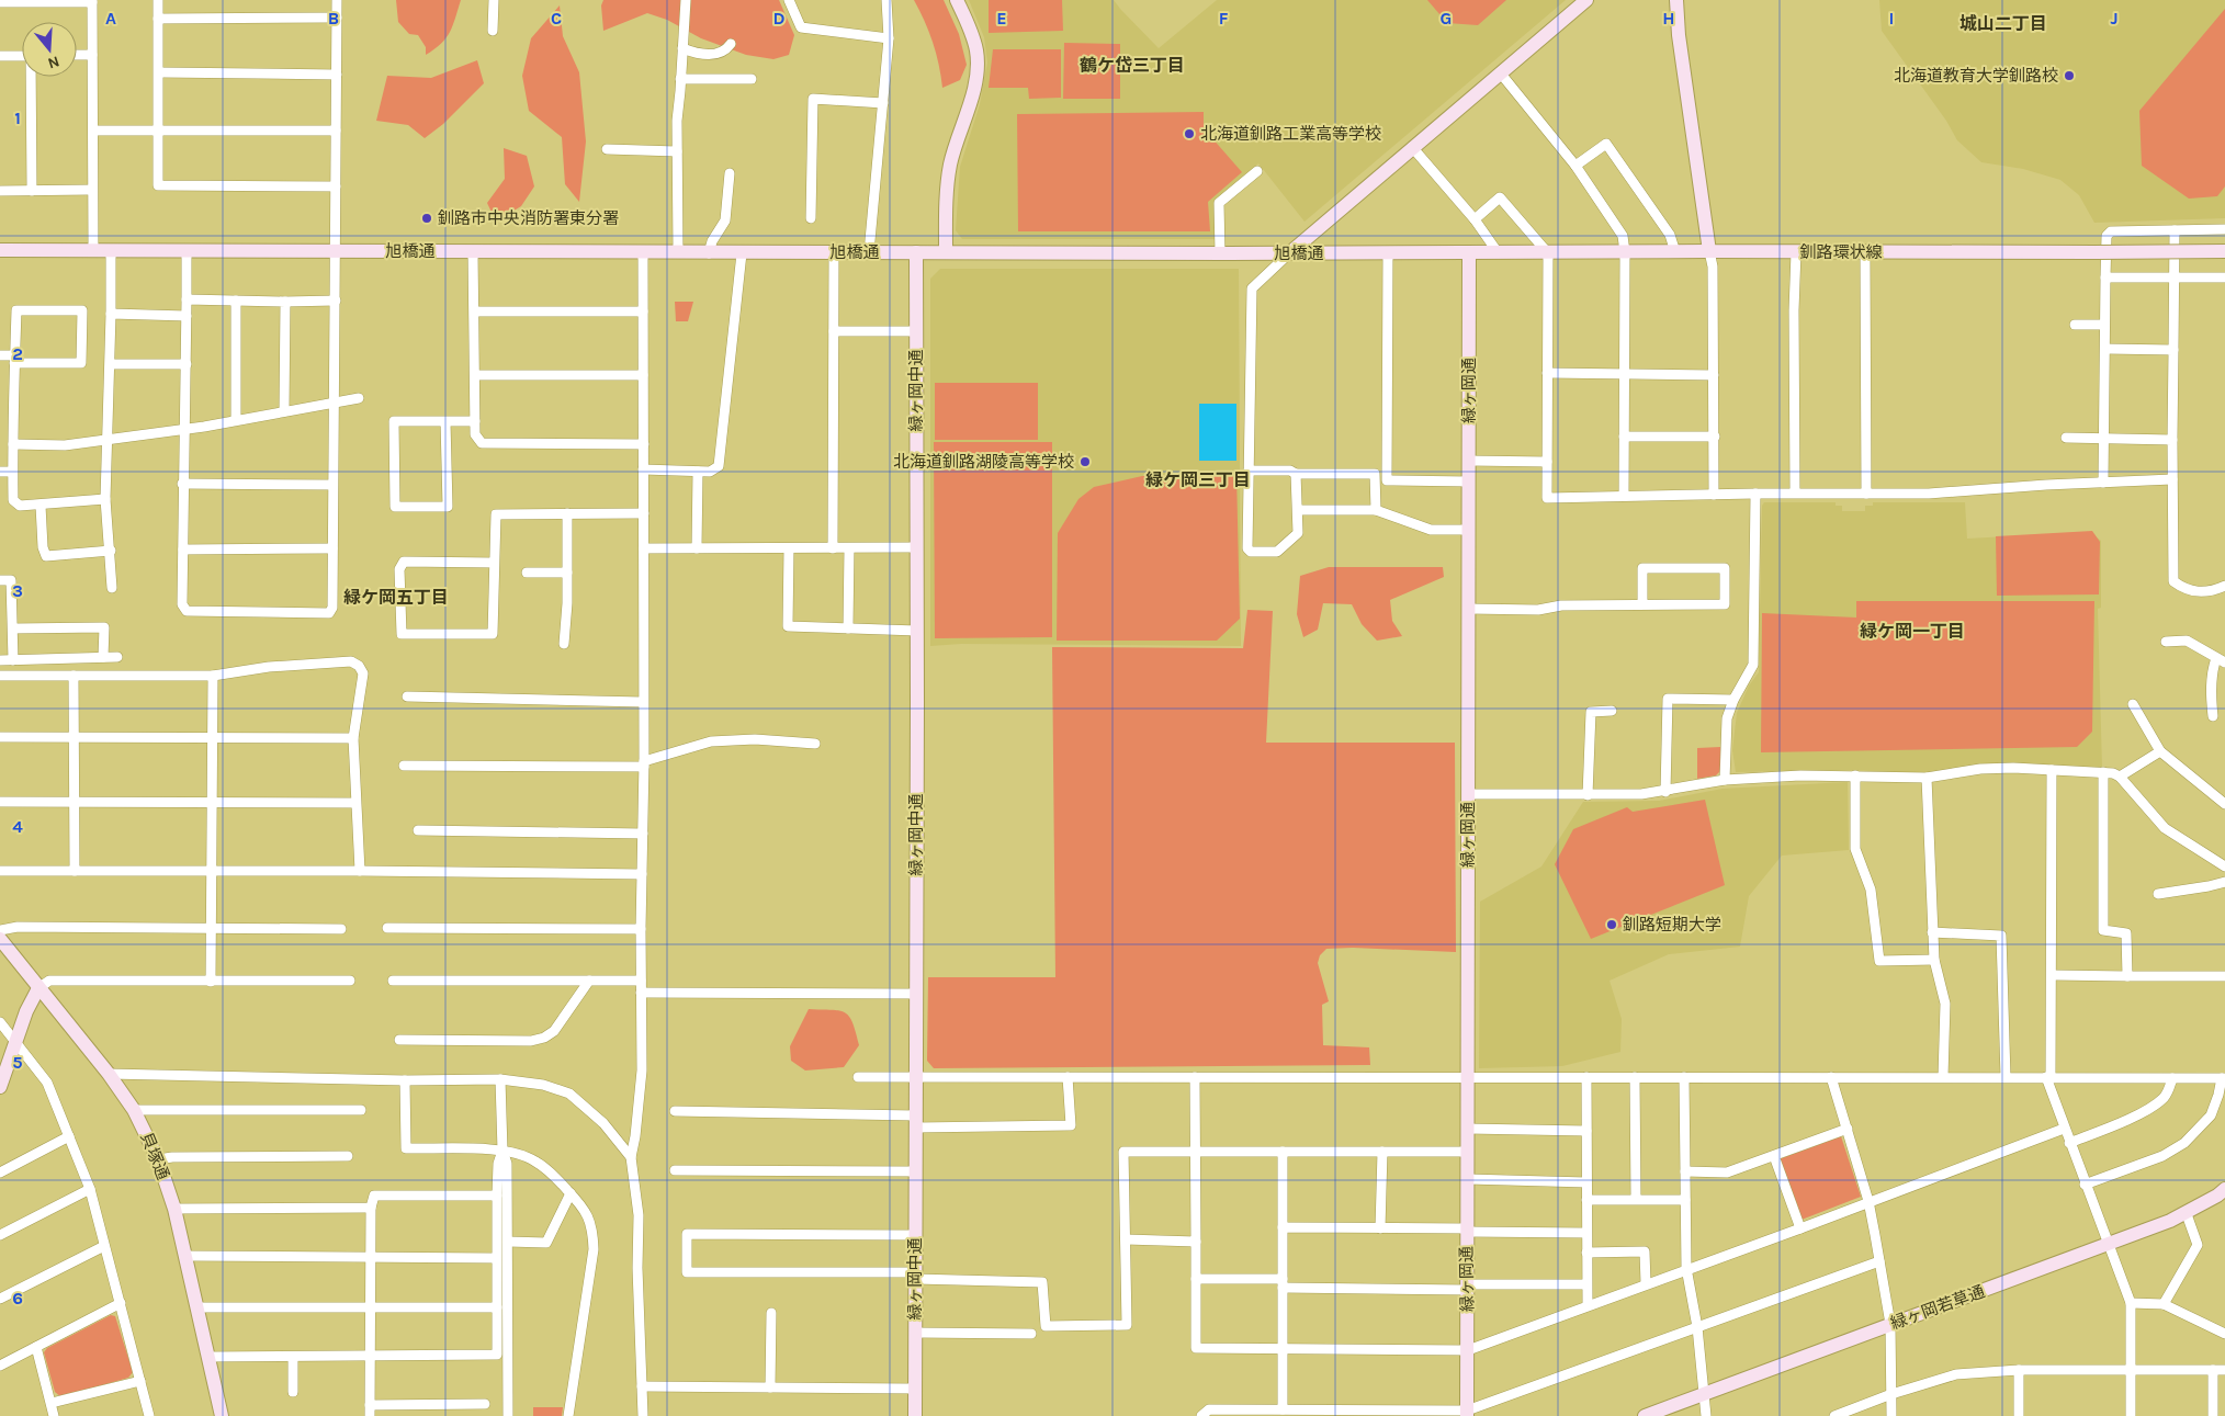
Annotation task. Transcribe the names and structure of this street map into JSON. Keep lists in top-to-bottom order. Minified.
{"streets":{"street":["旭橋通","釧路環状線","緑ヶ岡中通","緑ヶ岡通","貝塚通","緑ヶ岡若草通"]},"crossings":[["旭橋通","釧路環状線"],["旭橋通","緑ヶ岡中通"],["旭橋通","緑ヶ岡通"]],"districts":["城山二丁目","鶴ケ岱三丁目","緑ケ岡三丁目","緑ケ岡五丁目","緑ケ岡一丁目"],"places":["北海道教育大学釧路校","北海道釧路工業高等学校","釧路市中央消防署東分署","北海道釧路湖陵高等学校","釧路短期大学"],"north":"bottom","grid":{"columns":["A","B","C","D","E","F","G","H","I","J"],"rows":["1","2","3","4","5","6"]}}
